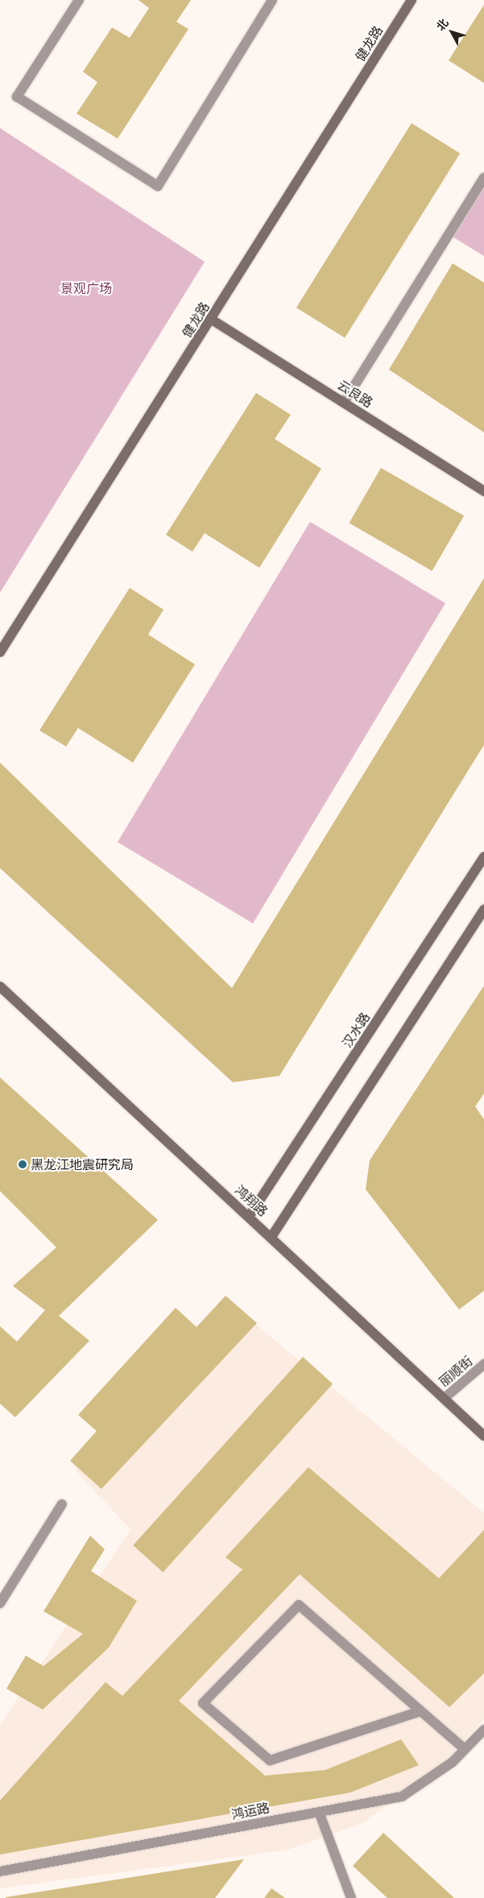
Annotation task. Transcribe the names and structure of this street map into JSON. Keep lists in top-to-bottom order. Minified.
{"streets":{"main road":["健龙路","云良路","汉水路","鸿翔路"],"street":["丽顺街","鸿运路"]},"crossings":[["健龙路","云良路"],["汉水路","鸿翔路"],["鸿翔路","丽顺街"]],"parks":["景观广场"],"places":["黑龙江地震研究局"],"north":"top left"}
